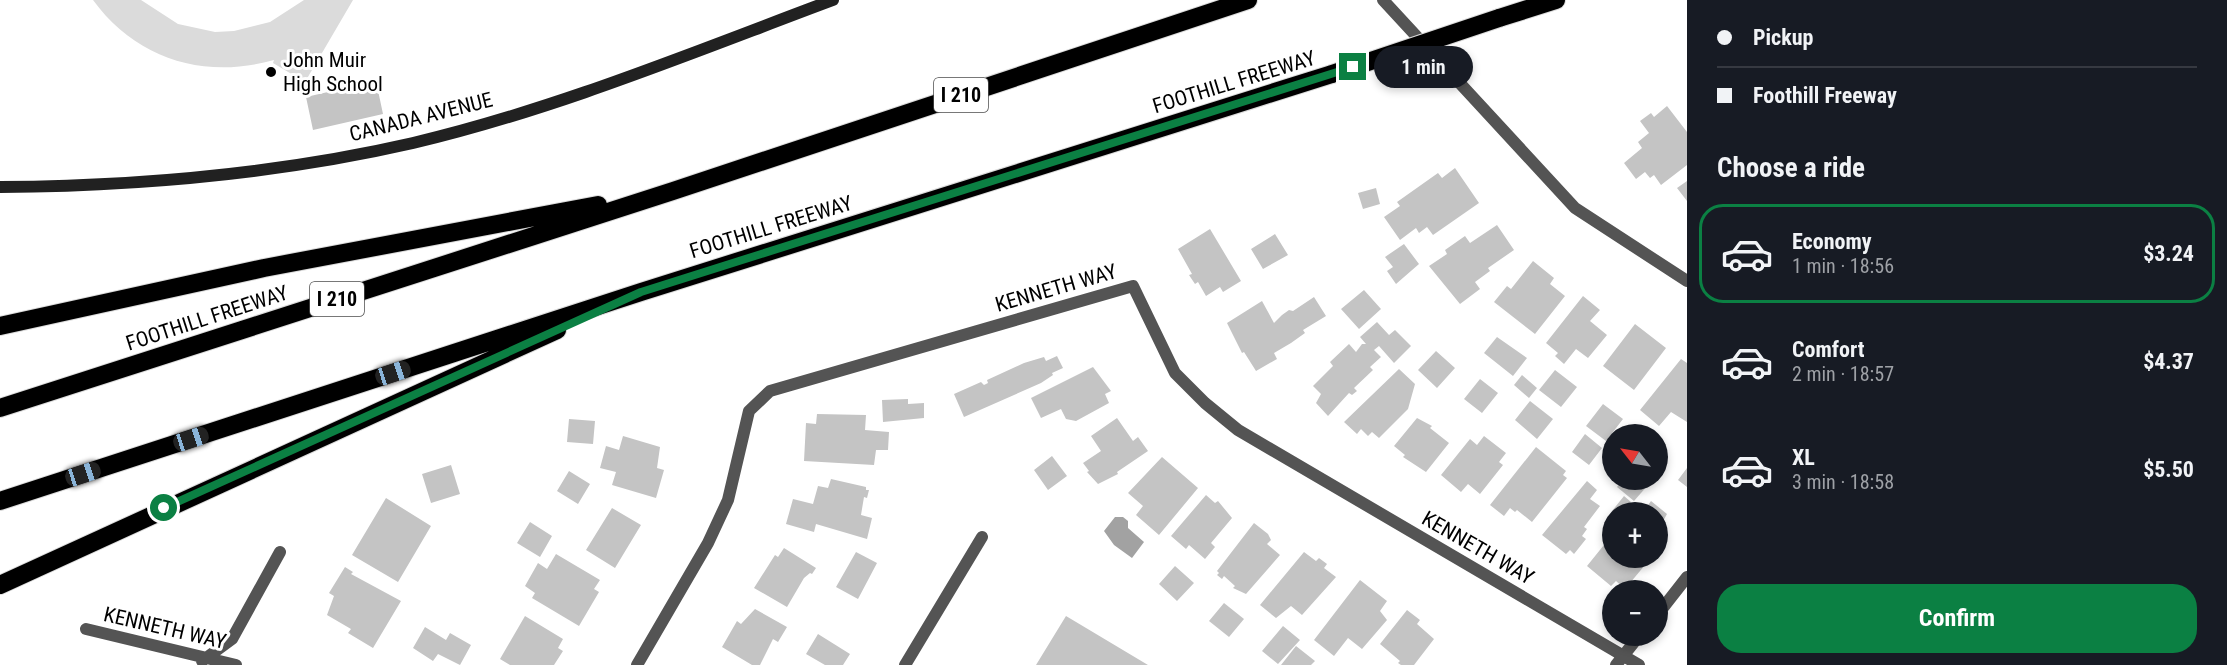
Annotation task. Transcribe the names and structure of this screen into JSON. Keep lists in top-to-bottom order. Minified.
{"streets":{"highway":["FOOTHILL FREEWAY","I 210"],"street":["CANADA AVENUE","KENNETH WAY"]},"places":["John Muir High School"],"north":"top left","page":{"banner":["Pickup","Foothill Freeway"],"bubble":"1 min","heading":"Choose a ride","list":[{"name":"Economy","note":"1 min · 18:56","value":"$3.24"},{"name":"Comfort","note":"2 min · 18:57","value":"$4.37"},{"name":"XL","note":"3 min · 18:58","value":"$5.50"}],"map_buttons":["+","−"],"buttons":"Confirm"}}
